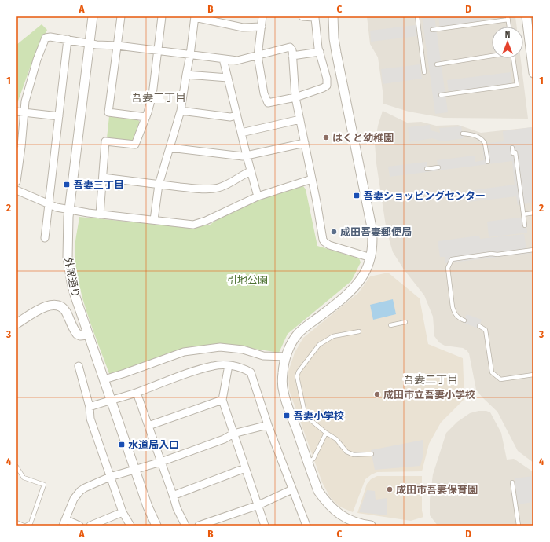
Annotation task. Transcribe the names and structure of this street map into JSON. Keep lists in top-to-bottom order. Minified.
{"streets":{"street":["外周通り"]},"districts":["吾妻三丁目","吾妻二丁目"],"parks":["引地公園"],"places":{"other":["はくと幼稚園","成田吾妻郵便局","成田市立吾妻小学校","成田市吾妻保育園"],"transit":["吾妻三丁目","吾妻ショッピングセンター","吾妻小学校","水道局入口"]},"north":"top","grid":{"columns":["A","B","C","D"],"rows":["1","2","3","4"]}}
